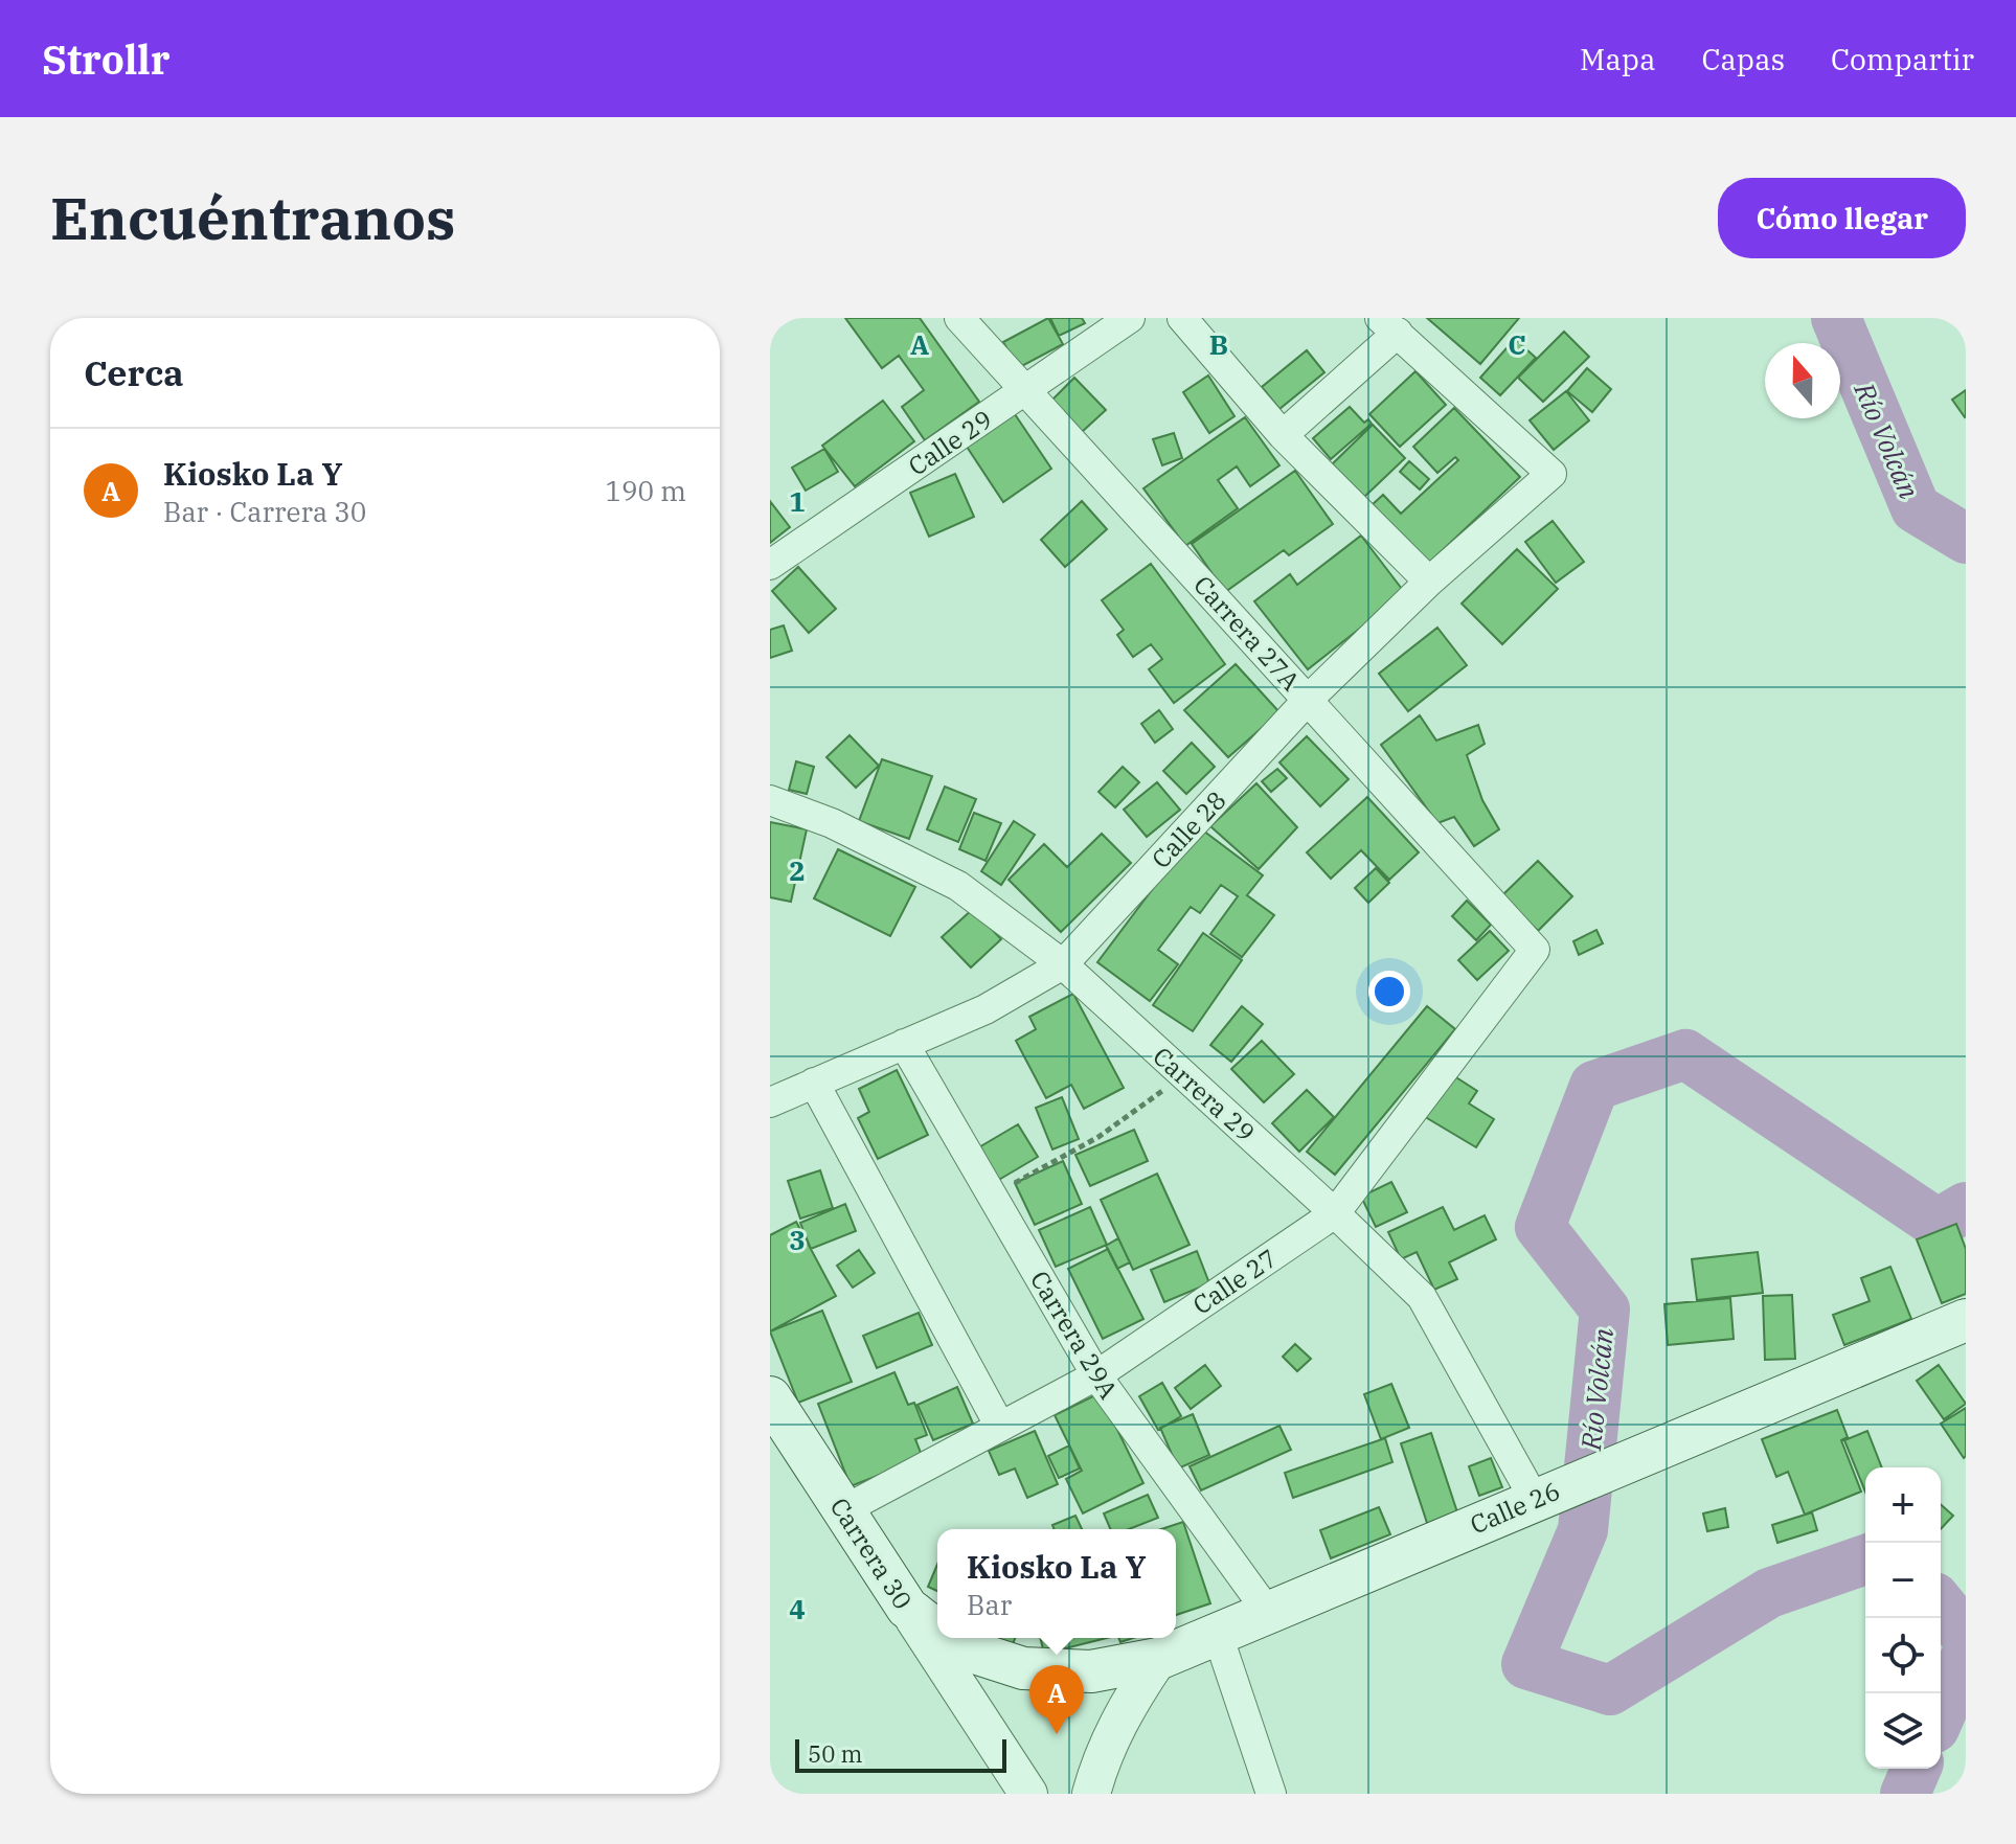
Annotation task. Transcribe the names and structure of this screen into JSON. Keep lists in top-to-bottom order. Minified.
{"streets":{"main road":["Calle 26","Carrera 30"],"street":["Calle 29","Carrera 27A","Calle 28","Carrera 29","Calle 27","Carrera 29A"]},"crossings":[["Calle 29","Carrera 27A"],["Carrera 27A","Calle 28"],["Carrera 27A","Calle 27"],["Calle 28","Carrera 29"],["Calle 28","Carrera 29A"],["Carrera 29","Calle 27"],["Carrera 29","Calle 26"],["Calle 27","Carrera 29A"],["Calle 27","Carrera 30"],["Carrera 29A","Calle 26"],["Calle 26","Carrera 30"]],"water":["Río Volcán"],"scale_bar":"50 m","north":"top","page":{"header":"Strollr","nav":["Mapa","Capas","Compartir"],"buttons":"Cómo llegar","title":"Encuéntranos","heading":"Cerca","list":[{"mark":"A","name":"Kiosko La Y","note":"Bar · Carrera 30","value":"190 m"}],"map_buttons":["+","−"],"popup":["Kiosko La Y","Bar"],"pins":"A","scale":"50 m"},"grid":{"columns":["A","B","C"],"rows":["1","2","3","4"]}}
